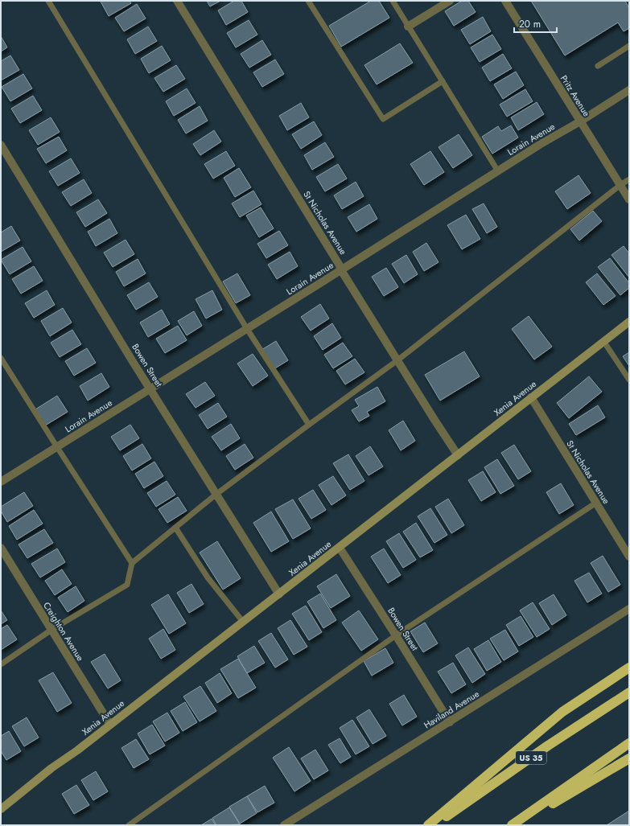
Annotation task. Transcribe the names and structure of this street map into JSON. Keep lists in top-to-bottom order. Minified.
{"streets":{"highway":["US 35"],"street":["Pritz Avenue","Lorain Avenue","St Nicholas Avenue","Bowen Street","Xenia Avenue","Creighton Avenue","Haviland Avenue"]},"crossings":[["Pritz Avenue","Lorain Avenue"],["Lorain Avenue","St Nicholas Avenue"],["Lorain Avenue","Bowen Street"],["St Nicholas Avenue","Xenia Avenue"],["Bowen Street","Xenia Avenue"],["Bowen Street","Haviland Avenue"],["Xenia Avenue","Creighton Avenue"]],"scale_bar":"20 m"}
